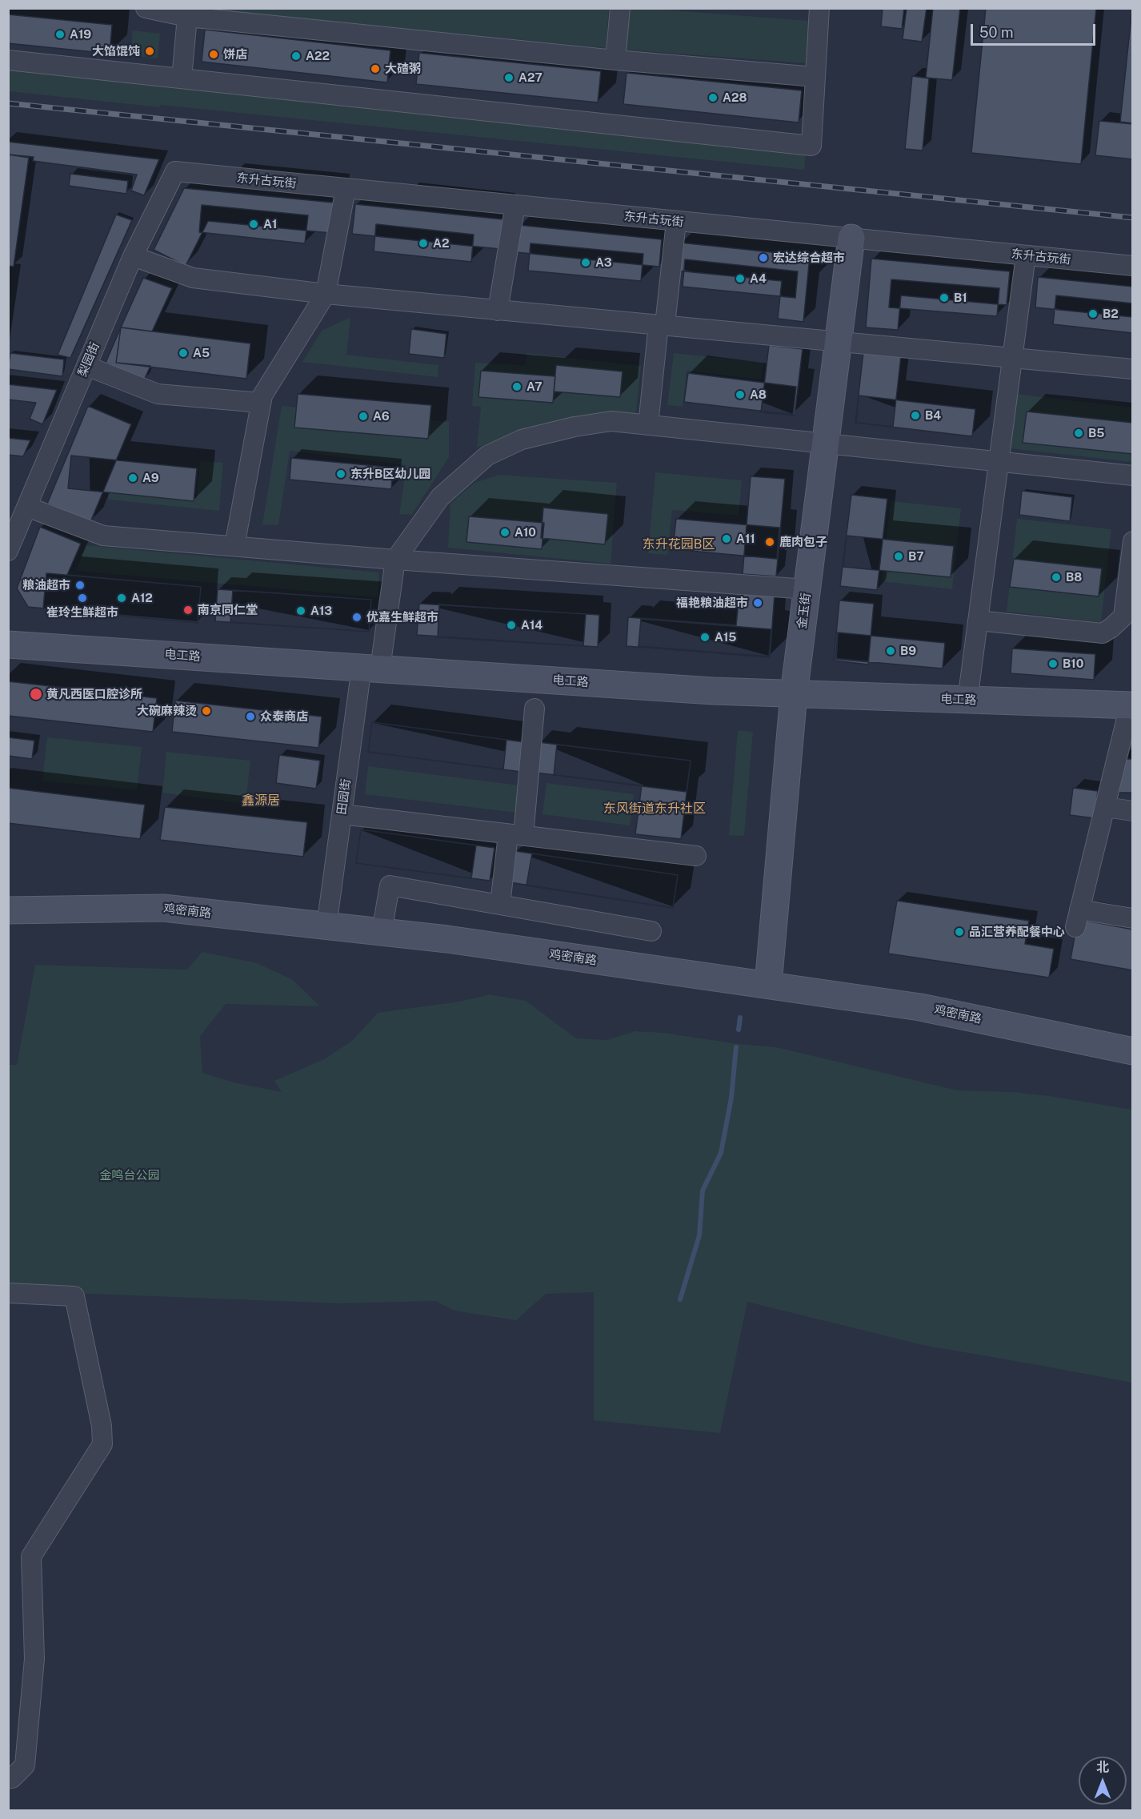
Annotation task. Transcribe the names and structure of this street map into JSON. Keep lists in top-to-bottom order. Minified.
{"streets":{"street":["东升古玩街","梨园街","金玉街","电工路","田园街","鸡密南路"]},"crossings":[["东升古玩街","梨园街"],["东升古玩街","金玉街"],["金玉街","电工路"],["金玉街","鸡密南路"],["电工路","田园街"],["田园街","鸡密南路"]],"districts":["东升花园B区","鑫源居","东风街道东升社区"],"parks":["金鸣台公园"],"places":["A19","大馅馄饨","饼店","A22","大碴粥","A27","A28","A1","A2","宏达综合超市","A3","A4","B1","B2","A5","A7","A8","B4","A6","B5","东升B区幼儿园","A9","A10","A11","鹿肉包子","B7","B8","粮油超市","崔玲生鲜超市","A12","福艳粮油超市","南京同仁堂","A13","优嘉生鲜超市","A14","A15","B9","B10","黄凡西医口腔诊所","大碗麻辣烫","众泰商店","品汇营养配餐中心"],"scale_bar":"50 m","north":"top"}
